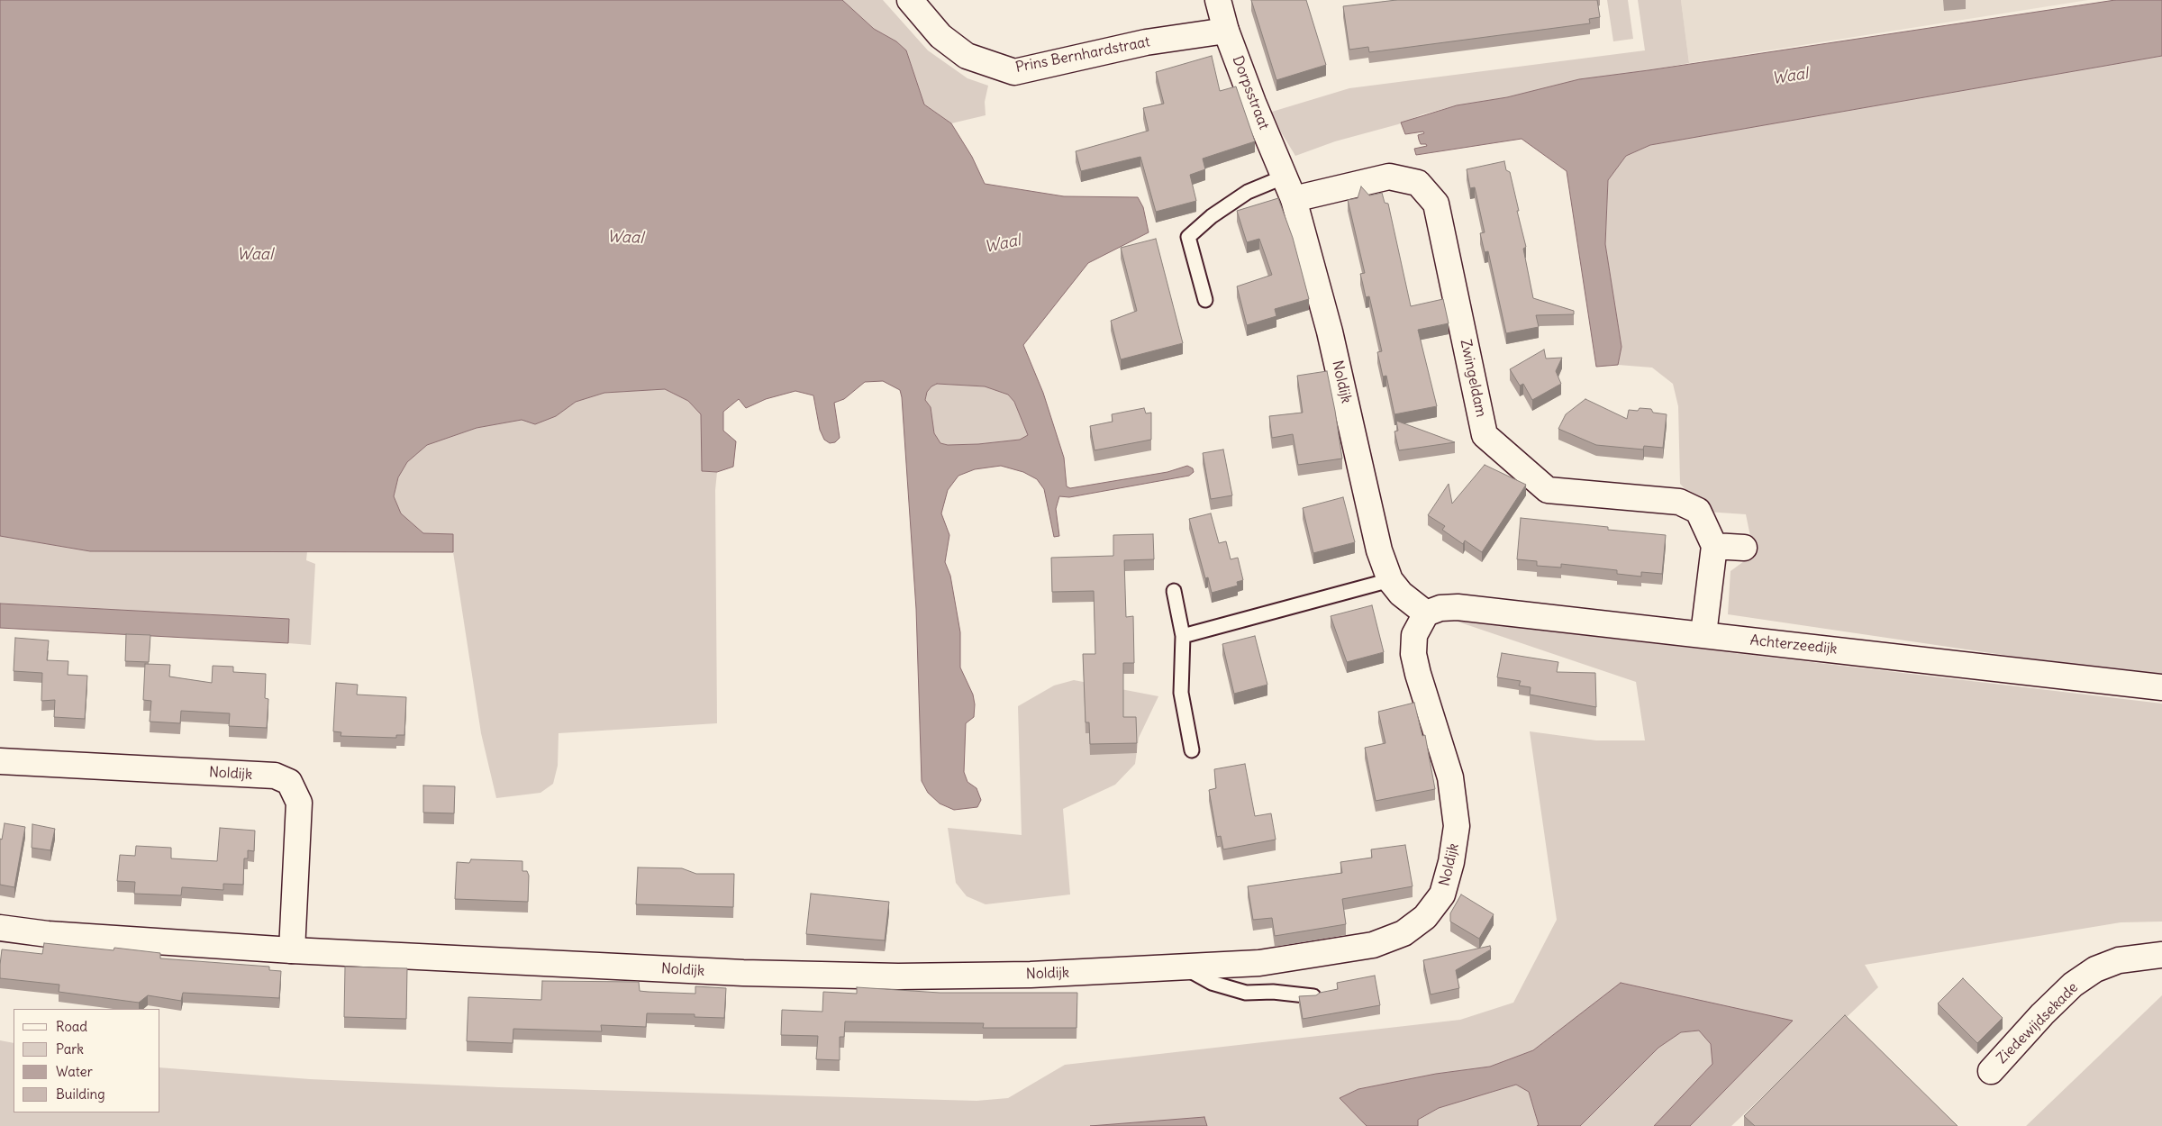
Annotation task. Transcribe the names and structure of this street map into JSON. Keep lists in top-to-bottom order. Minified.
{"streets":{"street":["Prins Bernhardstraat","Dorpsstraat","Zwingeldam","Noldijk","Achterzeedijk","Ziedewijdsekade"]},"crossings":[["Prins Bernhardstraat","Dorpsstraat"],["Dorpsstraat","Zwingeldam"],["Dorpsstraat","Noldijk"],["Zwingeldam","Noldijk"],["Noldijk","Achterzeedijk"]],"water":["Waal"],"legend":["Road","Park","Water","Building"]}
